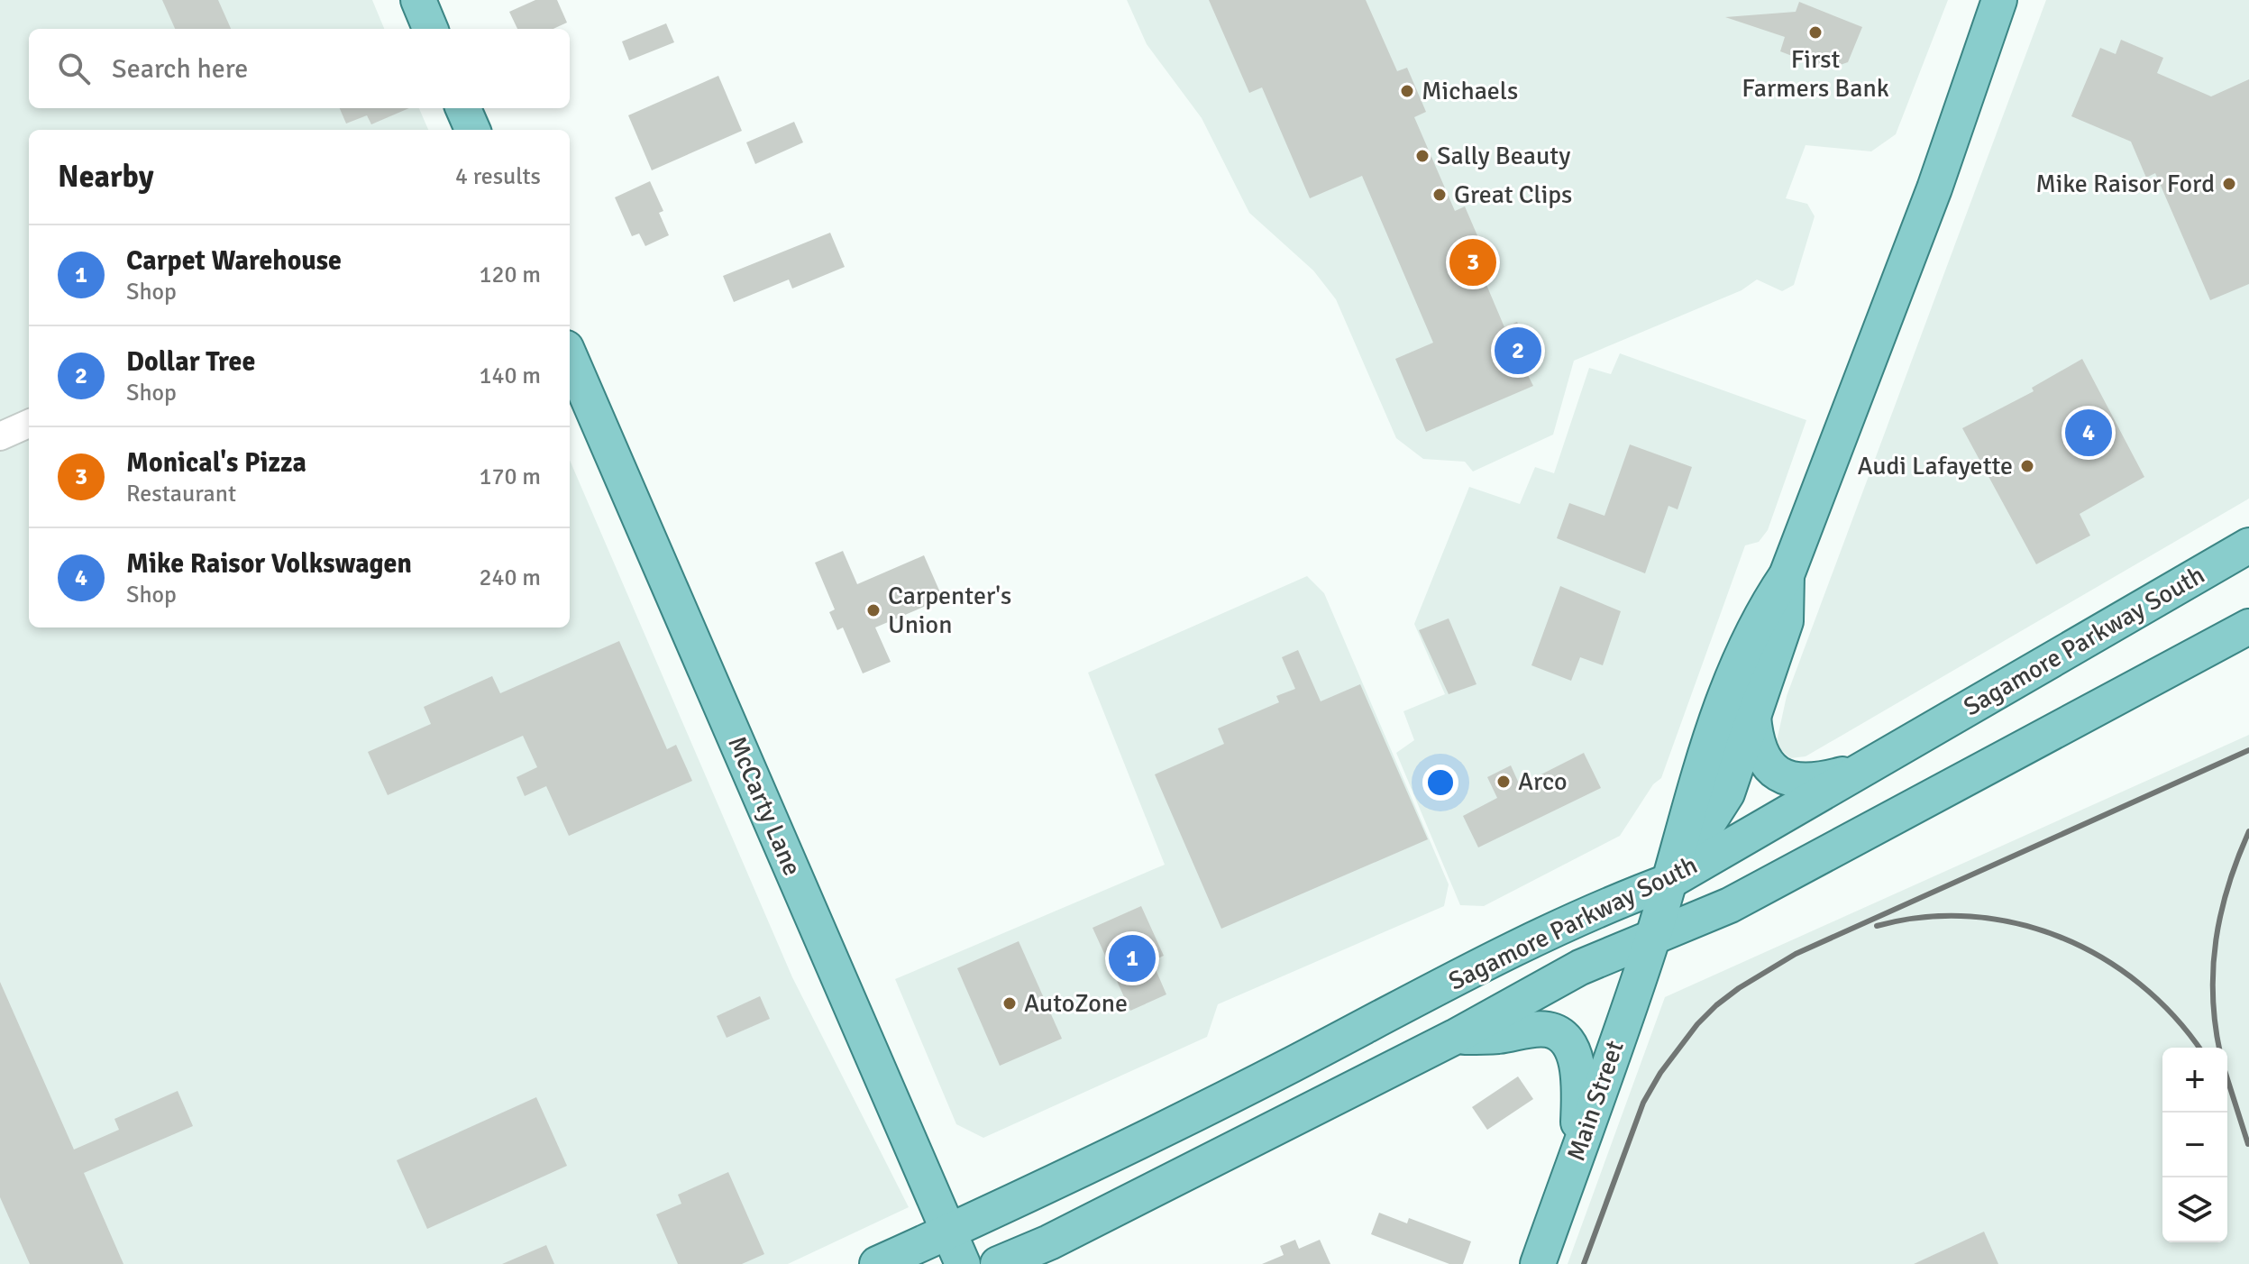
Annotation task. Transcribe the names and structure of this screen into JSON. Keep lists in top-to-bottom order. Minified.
{"streets":{"main road":["Sagamore Parkway South","McCarty Lane","Main Street"]},"crossings":[["Sagamore Parkway South","McCarty Lane"],["Sagamore Parkway South","Main Street"]],"places":["First Farmers Bank","Michaels","Sally Beauty","Mike Raisor Ford","Great Clips","Audi Lafayette","Carpenter's Union","Arco","AutoZone"],"page":{"search":"Search here","heading":["Nearby","4 results"],"list":[{"mark":"1","name":"Carpet Warehouse","note":"Shop","value":"120 m"},{"mark":"2","name":"Dollar Tree","note":"Shop","value":"140 m"},{"mark":"3","name":"Monical's Pizza","note":"Restaurant","value":"170 m"},{"mark":"4","name":"Mike Raisor Volkswagen","note":"Shop","value":"240 m"}],"pins":["3","2","4","1"],"map_buttons":["+","−"]}}
